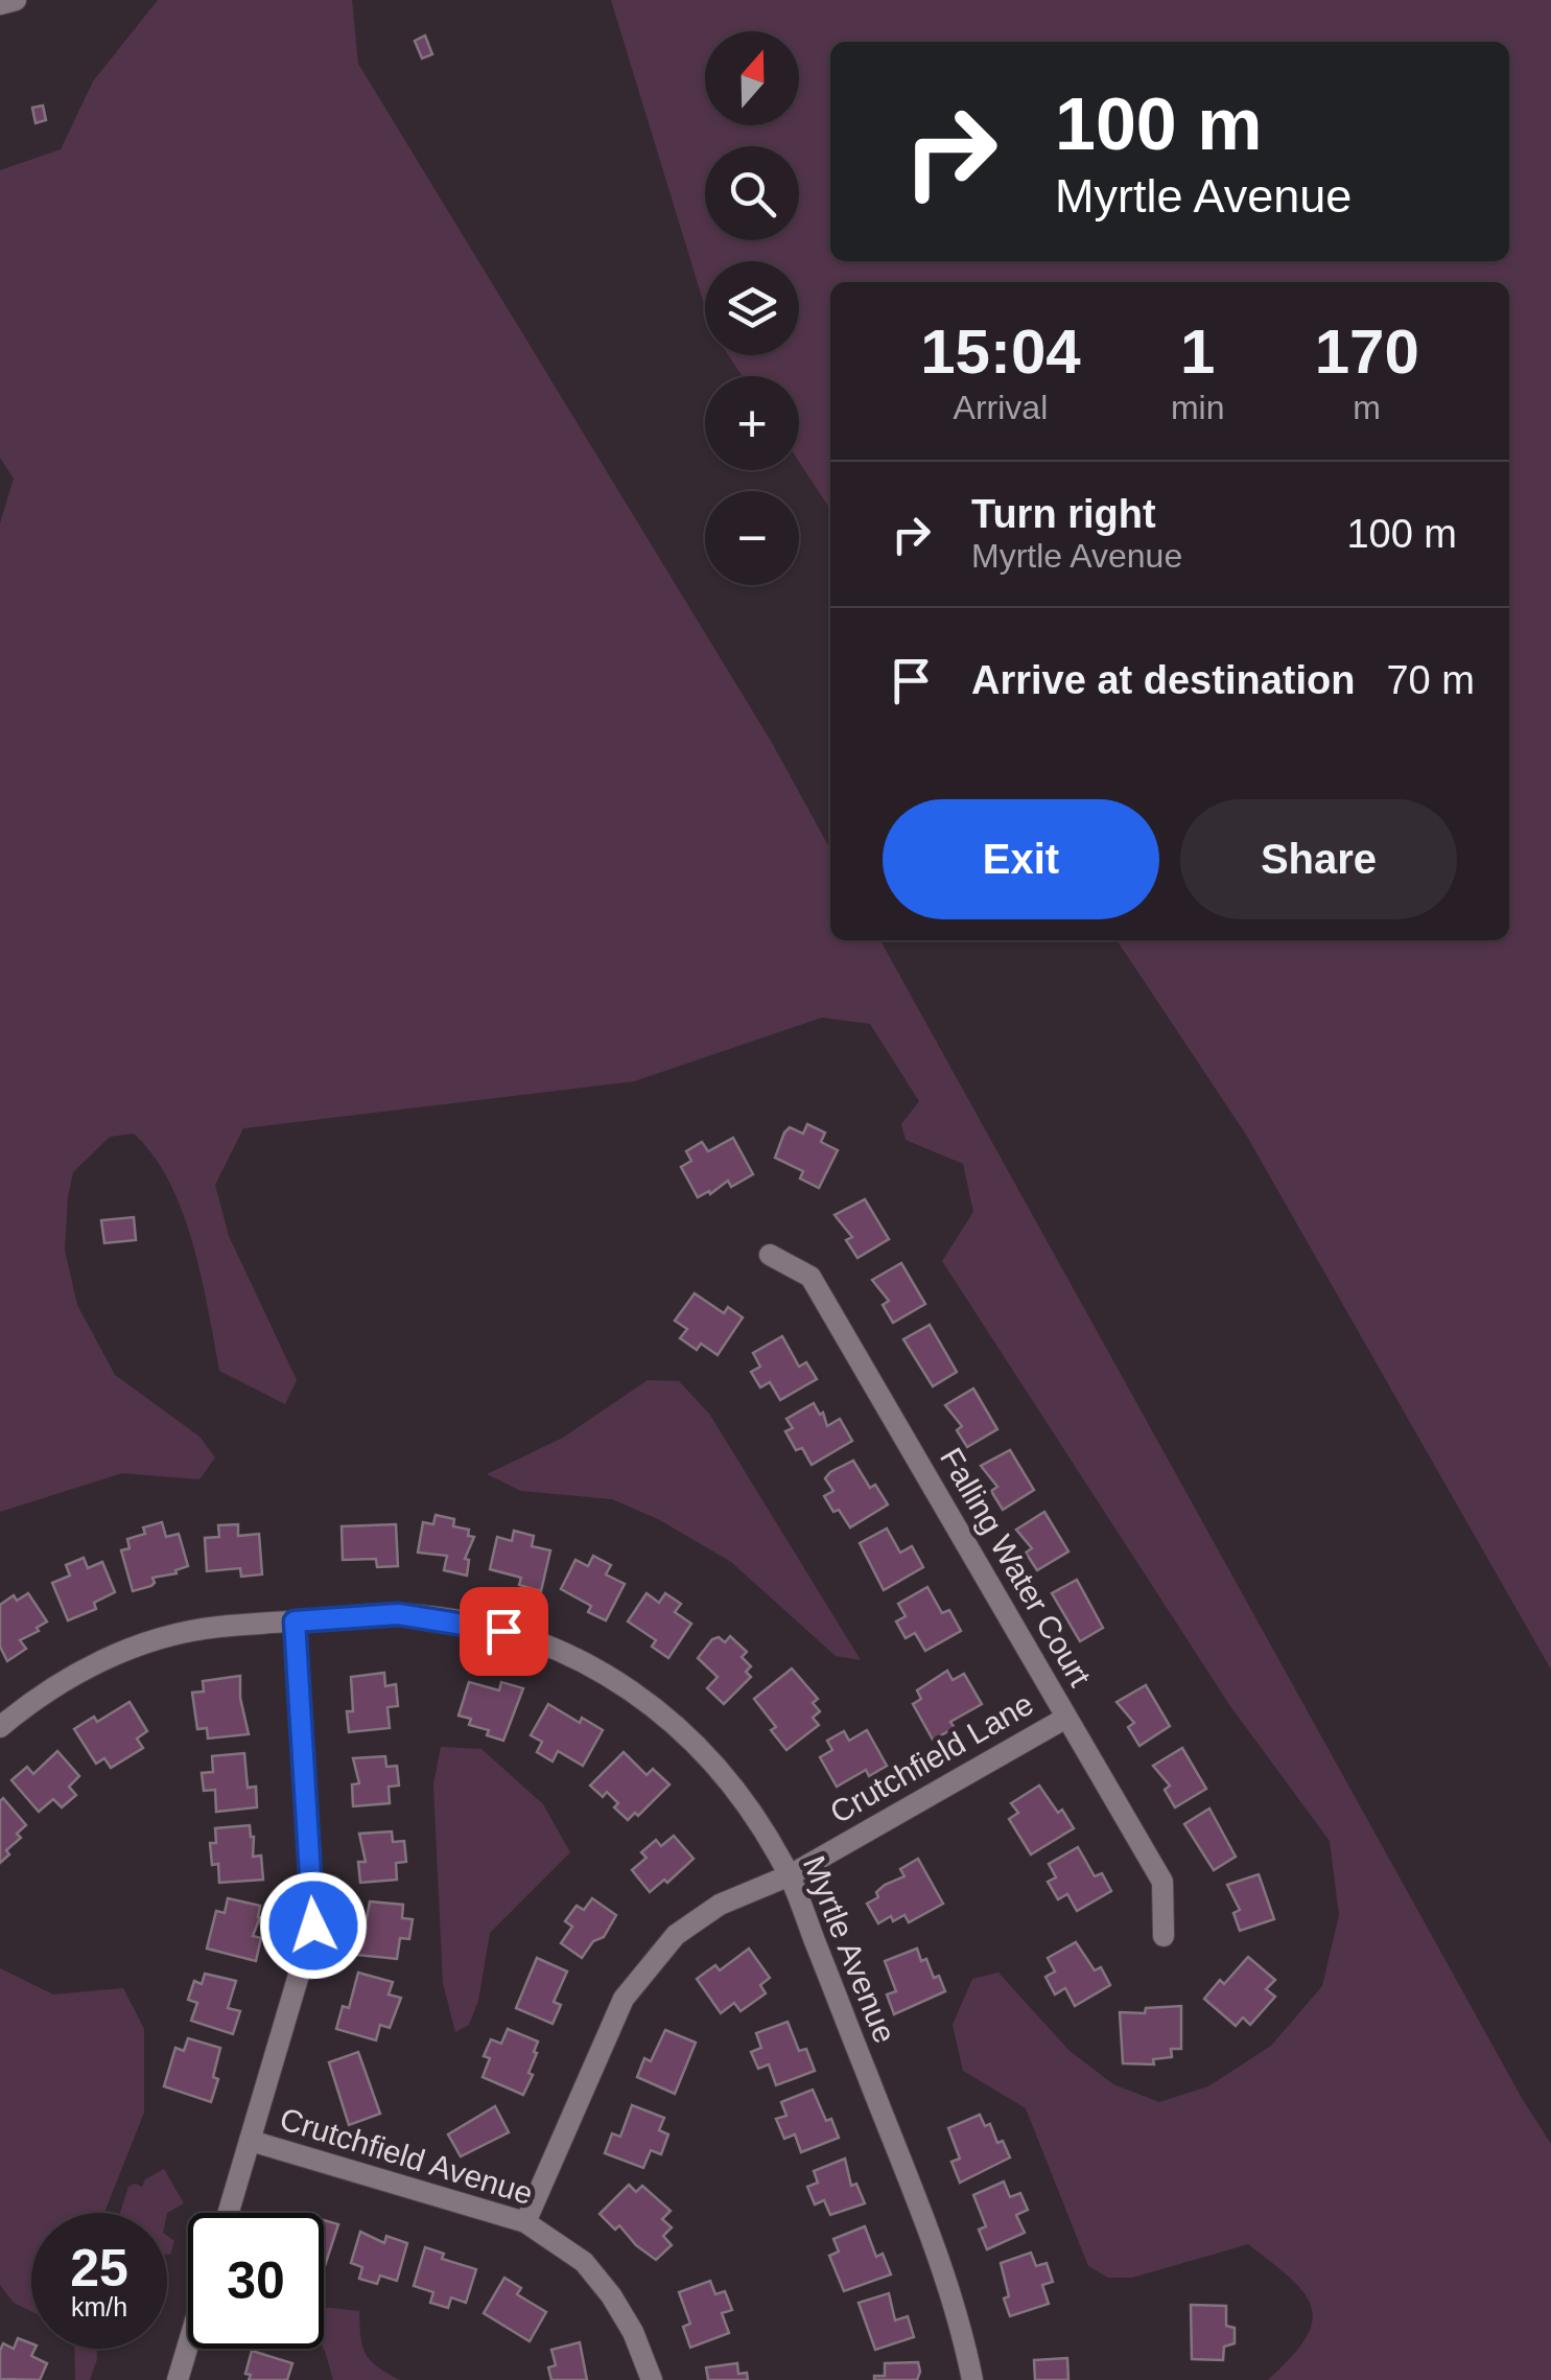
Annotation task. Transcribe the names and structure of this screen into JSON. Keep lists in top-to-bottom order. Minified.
{"streets":{"street":["Falling Water Court","Crutchfield Lane","Myrtle Avenue","Crutchfield Avenue"]},"crossings":[["Falling Water Court","Crutchfield Lane"],["Crutchfield Lane","Myrtle Avenue"],["Crutchfield Lane","Crutchfield Avenue"]],"north":"top","page":{"map_buttons":["+","−"],"turn":["100 m","Myrtle Avenue"],"eta":["15:04","Arrival","1","min","170","m"],"list":[{"name":"Turn right","note":"Myrtle Avenue","value":"100 m"},{"name":"Arrive at destination","value":"70 m"}],"buttons":["Exit","Share"],"speed":"25 km/h","limit":"30"}}
